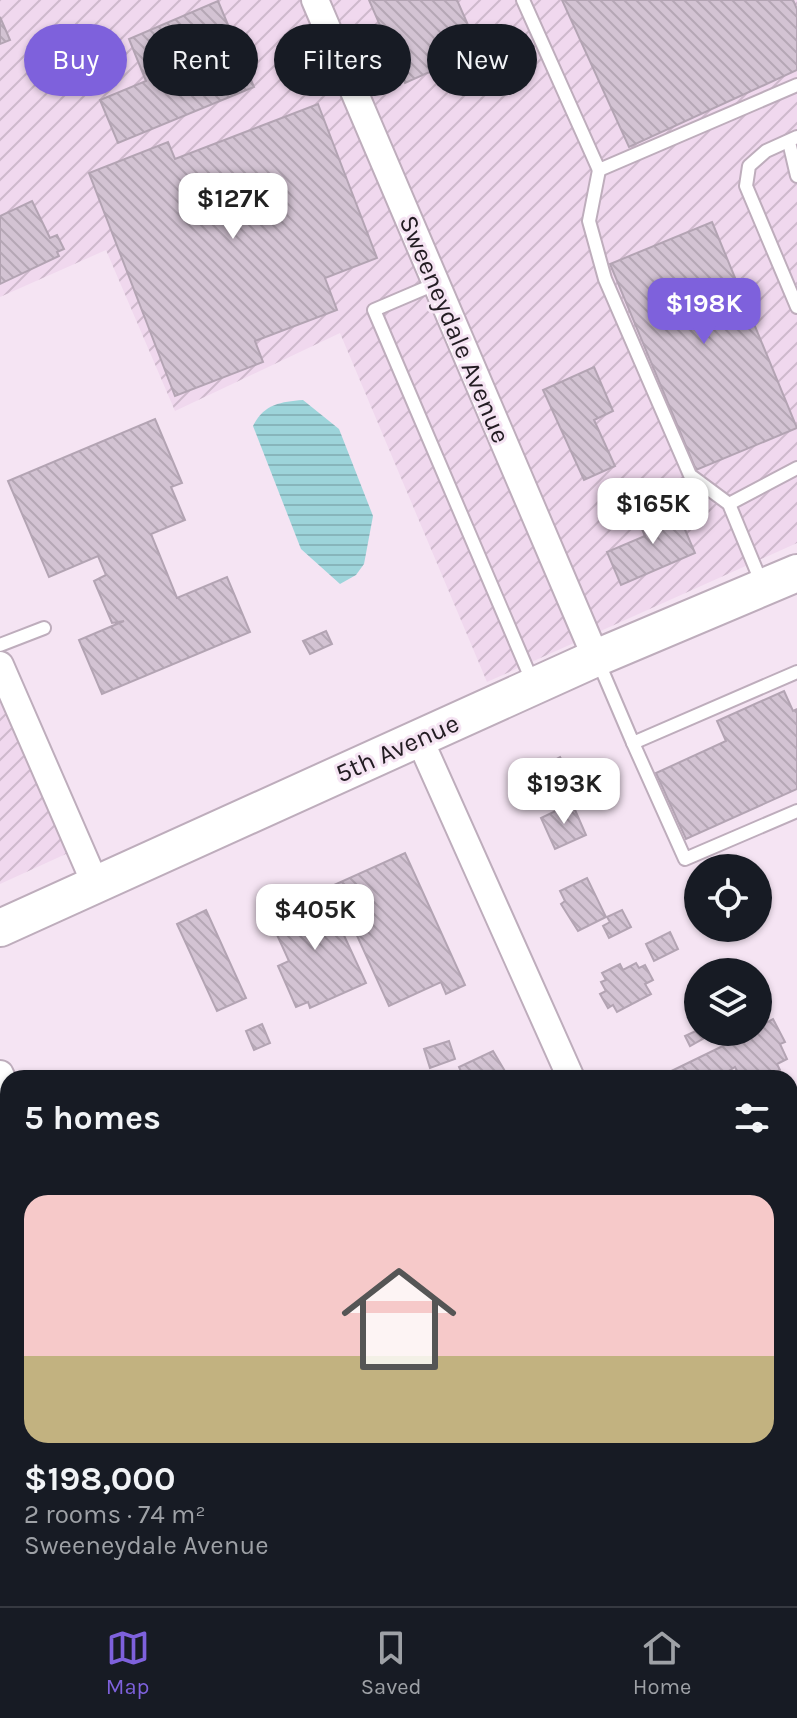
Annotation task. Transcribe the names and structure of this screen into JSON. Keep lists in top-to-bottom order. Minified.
{"streets":{"main road":["5th Avenue"],"street":["Sweeneydale Avenue"]},"crossings":[["Sweeneydale Avenue","5th Avenue"]],"page":{"chip":["Buy","Rent","Filters","New"],"price":["$127K","$198K","$165K","$193K","$405K"],"heading":"5 homes","list":[{"name":"$198,000","note":"2 rooms · 74 m² · Sweeneydale Avenue"}],"tabs":["Map","Saved","Home"]}}
